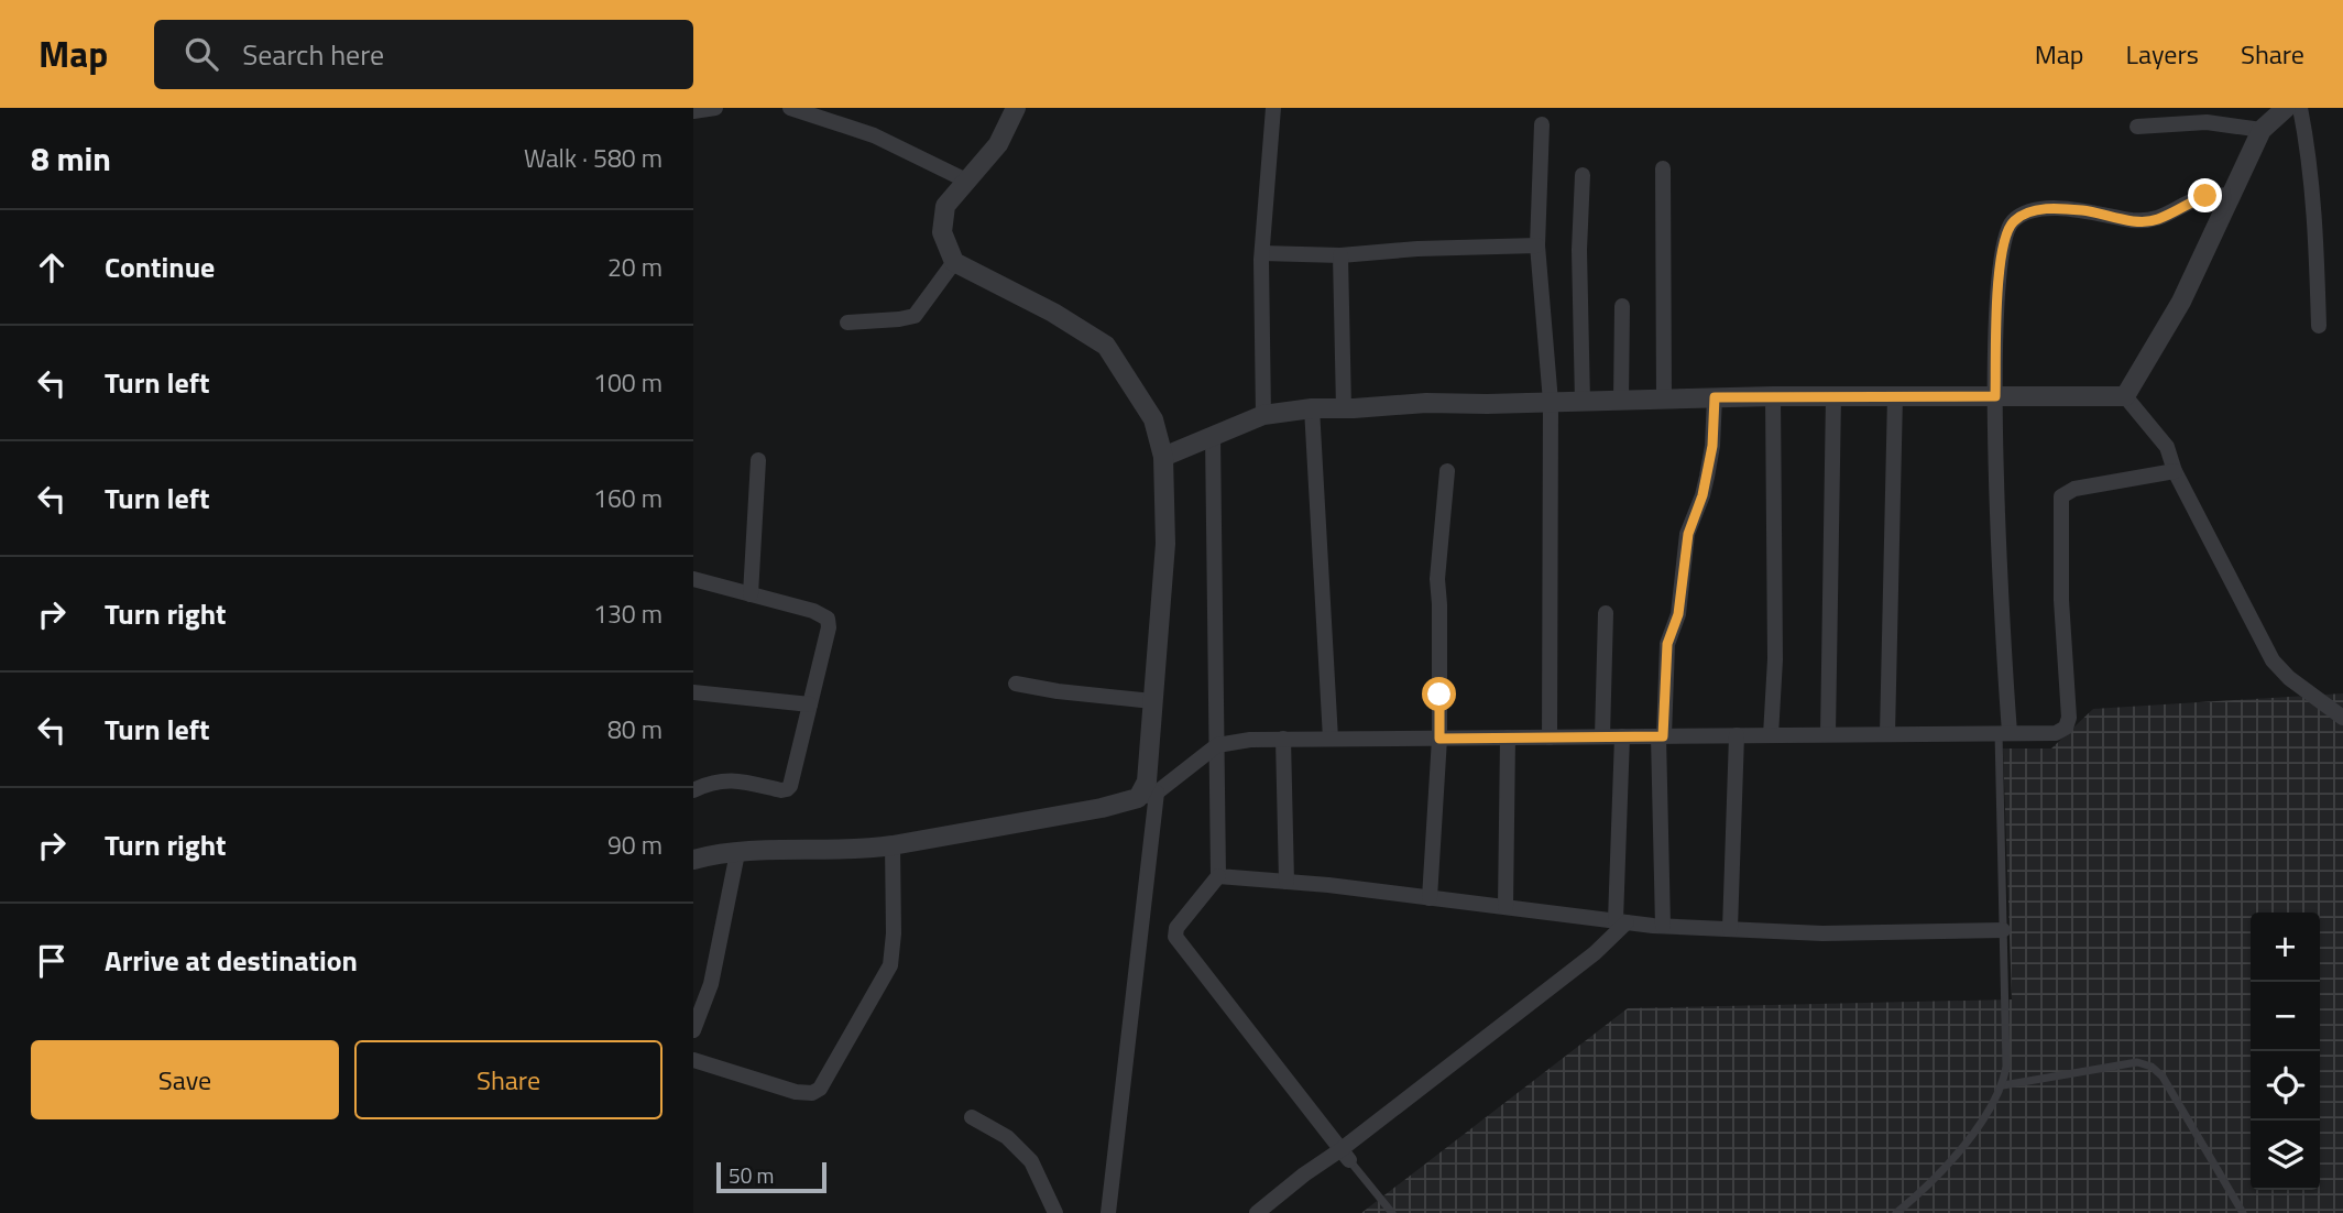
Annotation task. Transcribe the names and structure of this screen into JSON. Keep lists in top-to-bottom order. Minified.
{"scale_bar":"50 m","page":{"header":"Map","search":"Search here","nav":["Map","Layers","Share"],"heading":["8 min","Walk · 580 m"],"list":[["Continue","20 m"],["Turn left","100 m"],["Turn left","160 m"],["Turn right","130 m"],["Turn left","80 m"],["Turn right","90 m"],"Arrive at destination"],"map_buttons":["+","−"],"buttons":["Save","Share"],"scale":"50 m"}}
